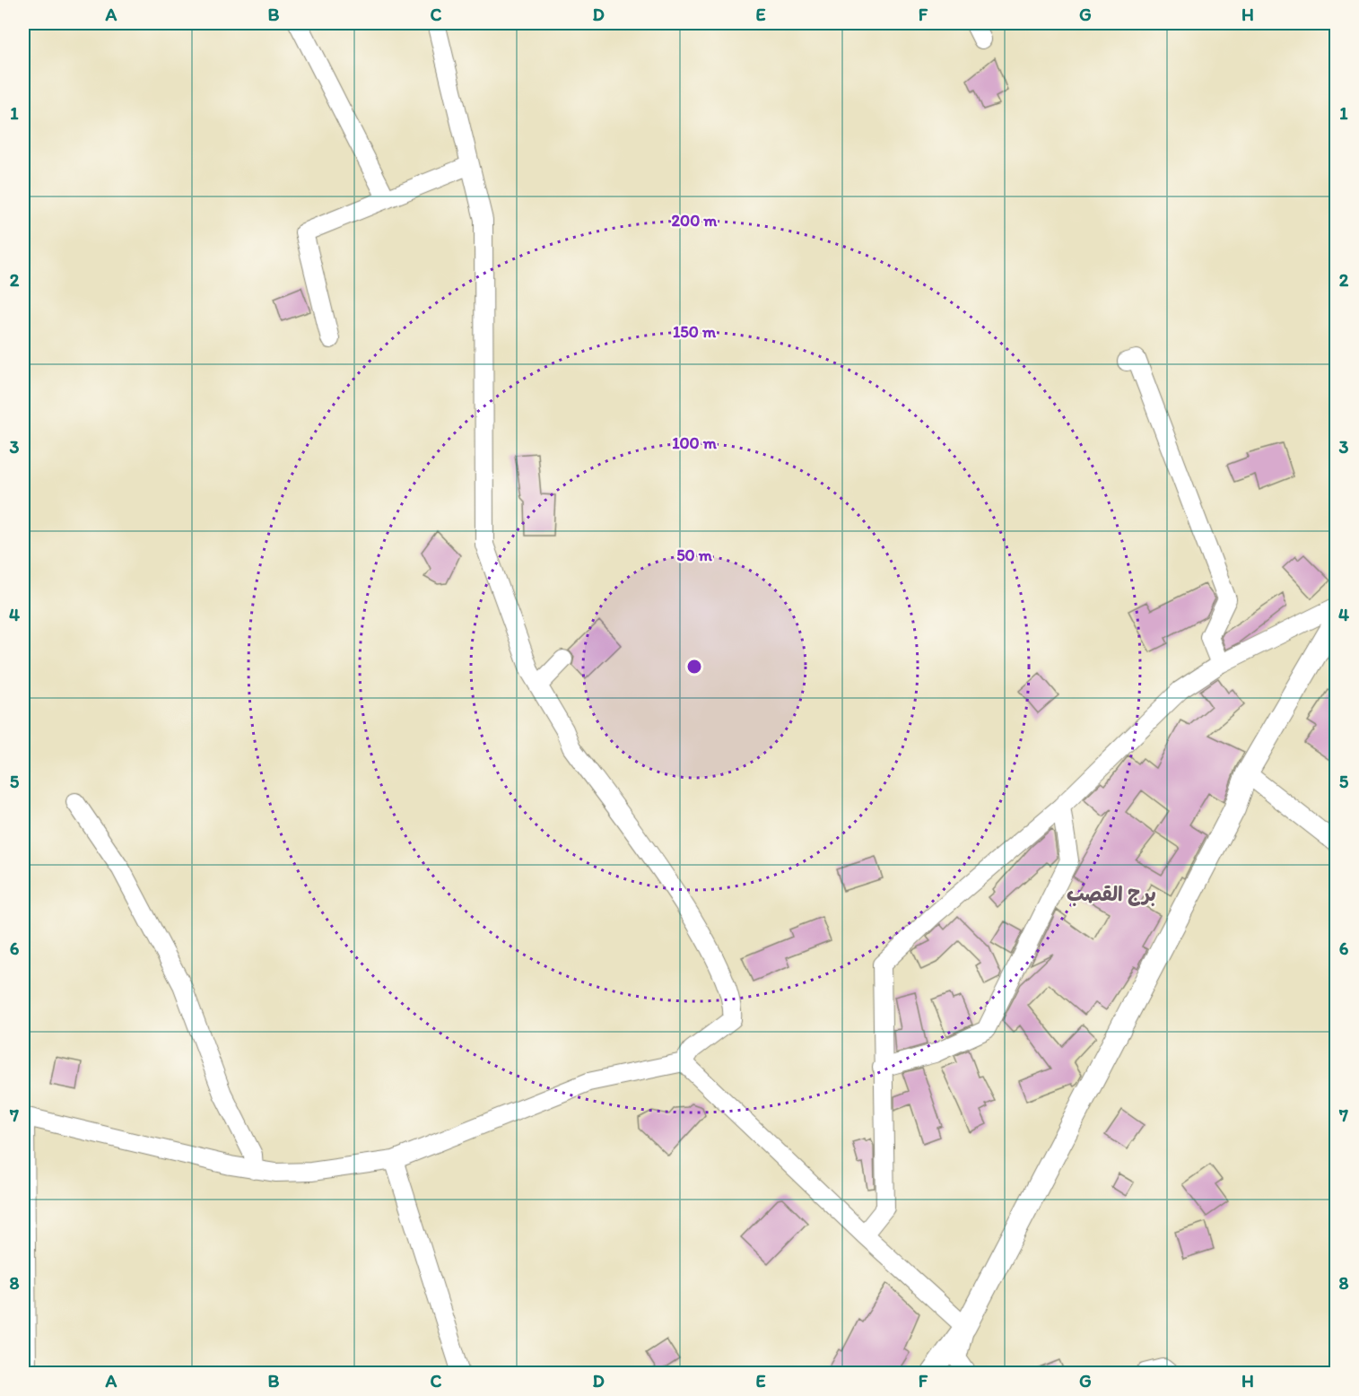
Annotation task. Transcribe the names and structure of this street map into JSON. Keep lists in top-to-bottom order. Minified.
{"districts":["برج القصب"],"grid":{"columns":["A","B","C","D","E","F","G","H"],"rows":["1","2","3","4","5","6","7","8"]},"rings":["200 m","150 m","100 m","50 m"]}
